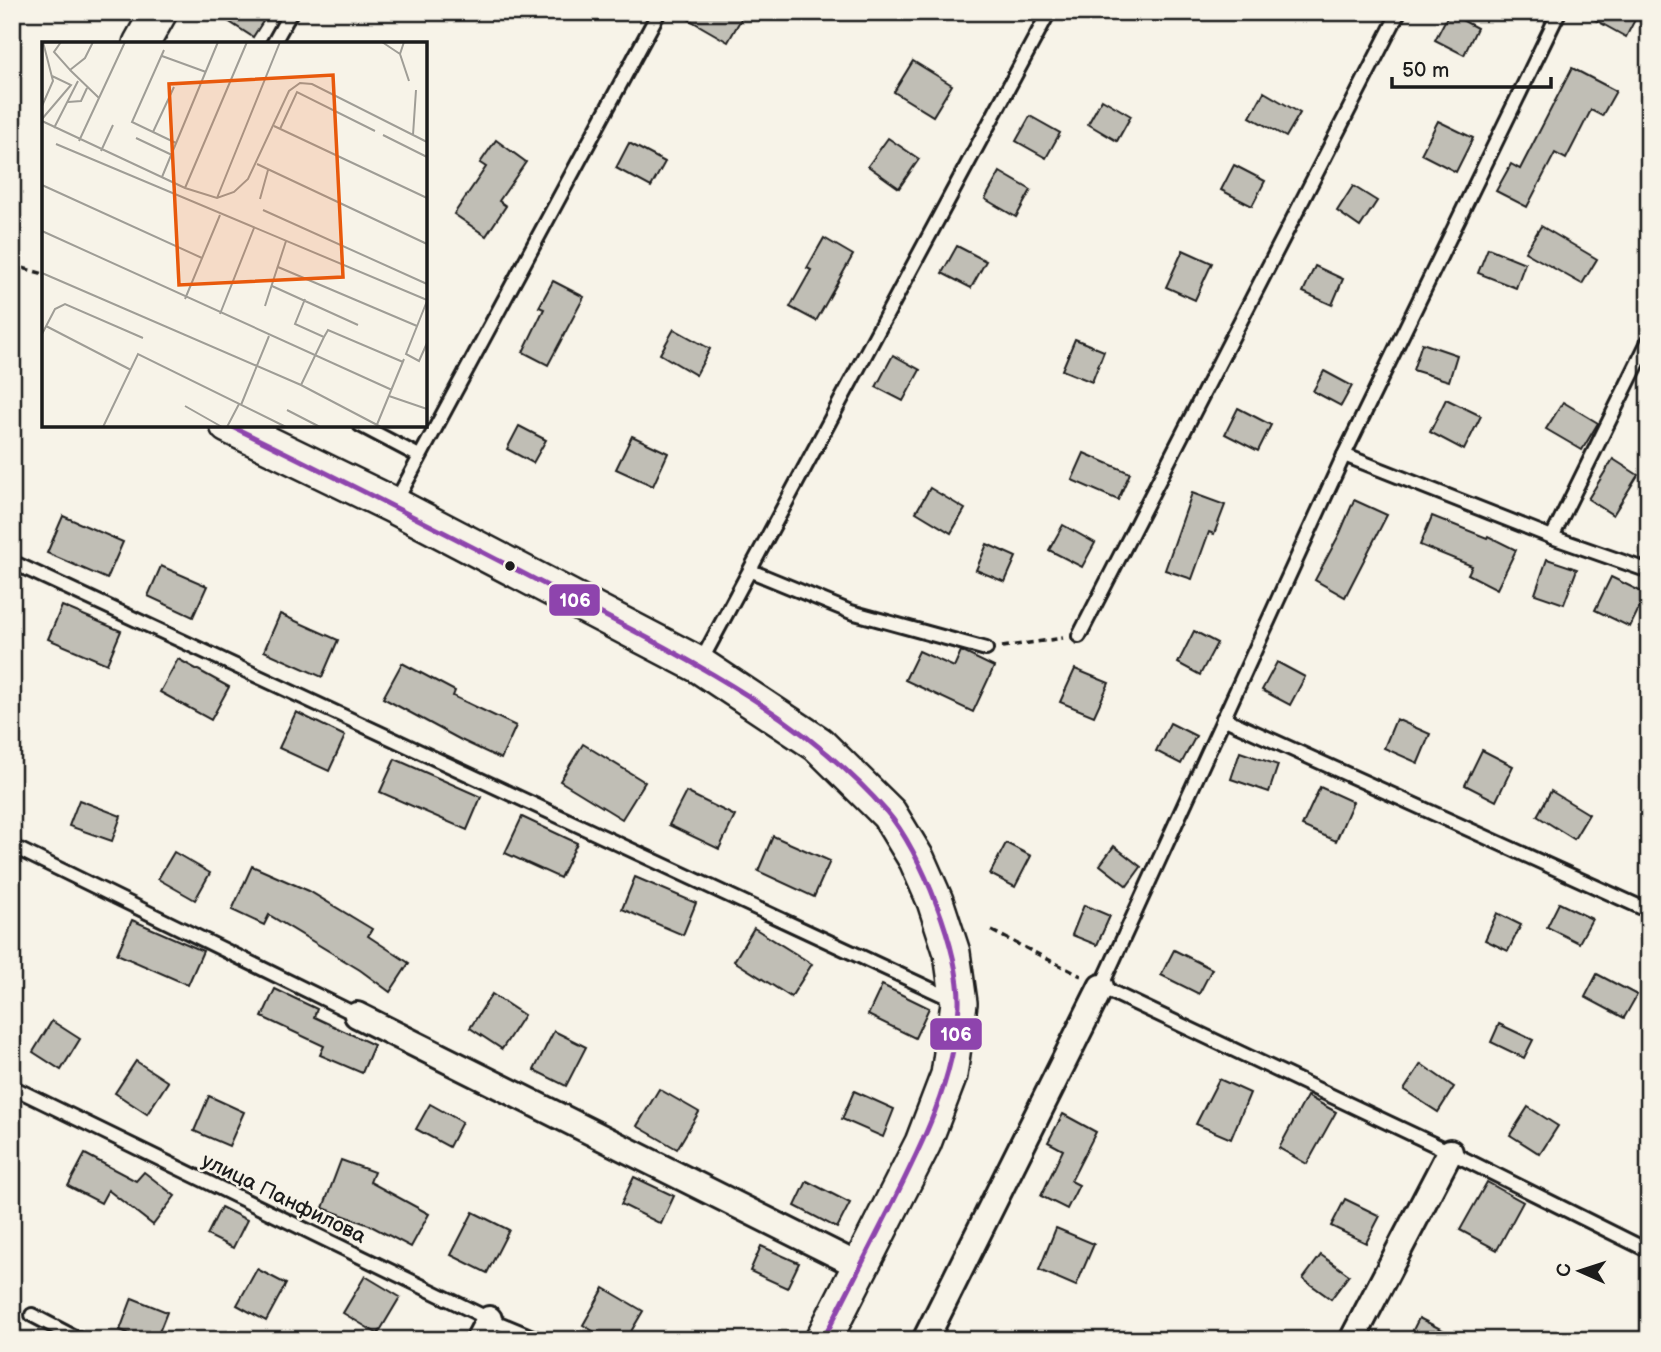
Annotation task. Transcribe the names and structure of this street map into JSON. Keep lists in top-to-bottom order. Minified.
{"streets":{"lane":["улица Панфилова"]},"lines":["transit line 106"],"scale_bar":"50 m","north":"left"}
